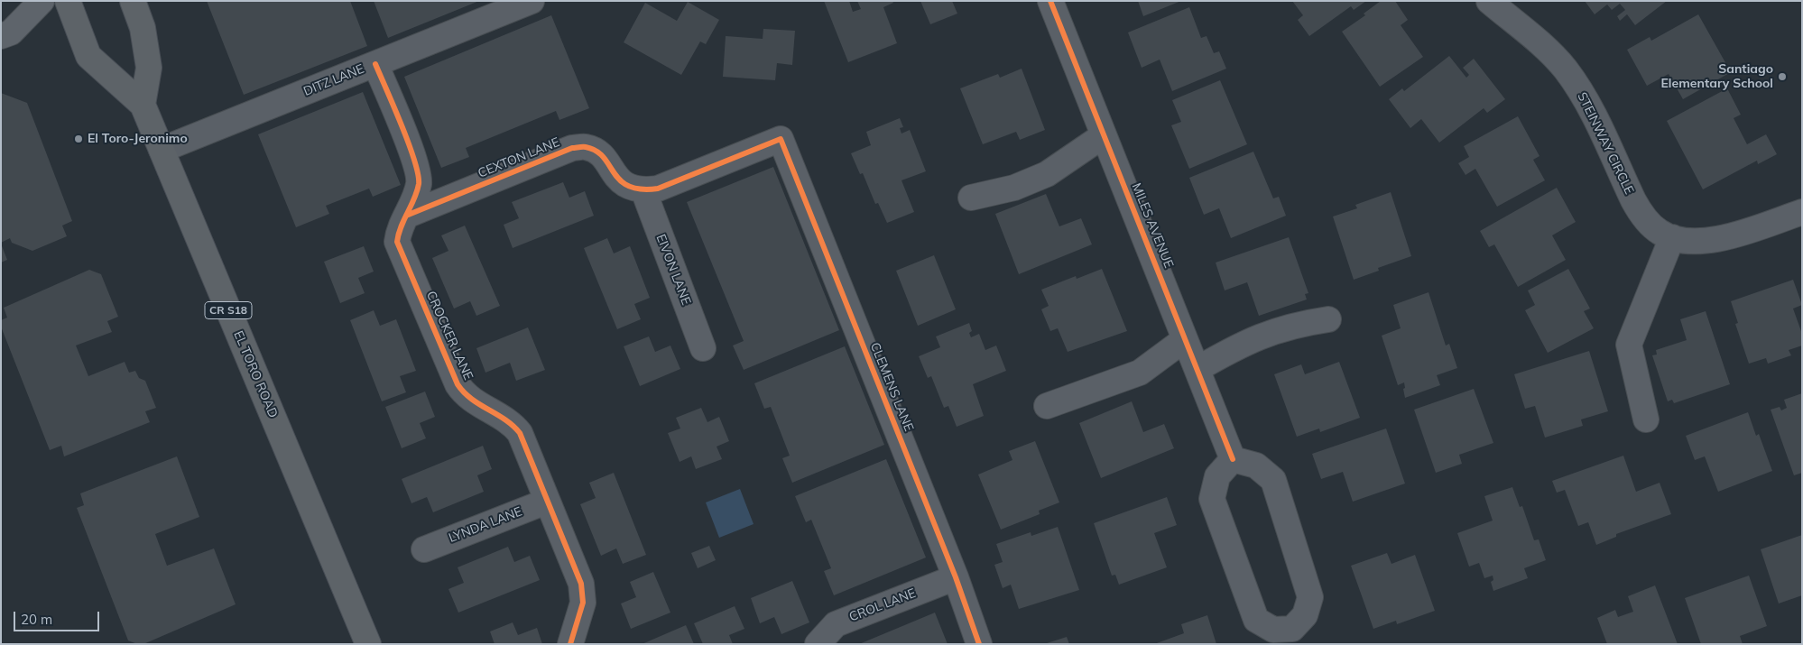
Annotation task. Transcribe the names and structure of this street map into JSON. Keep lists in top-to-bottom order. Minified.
{"streets":{"main road":["CR S18","EL TORO ROAD"],"street":["DITZ LANE","STEINWAY CIRCLE","CEXTON LANE","MILES AVENUE","EIVON LANE","CROCKER LANE","CLEMENS LANE","LYNDA LANE","CROL LANE"]},"crossings":[["DITZ LANE","CROCKER LANE"],["DITZ LANE","EL TORO ROAD"],["CEXTON LANE","EIVON LANE"],["CEXTON LANE","CROCKER LANE"],["CEXTON LANE","CLEMENS LANE"],["EIVON LANE","CLEMENS LANE"],["CROCKER LANE","LYNDA LANE"],["CLEMENS LANE","CROL LANE"]],"places":["Santiago Elementary School","El Toro-Jeronimo"],"scale_bar":"20 m"}
